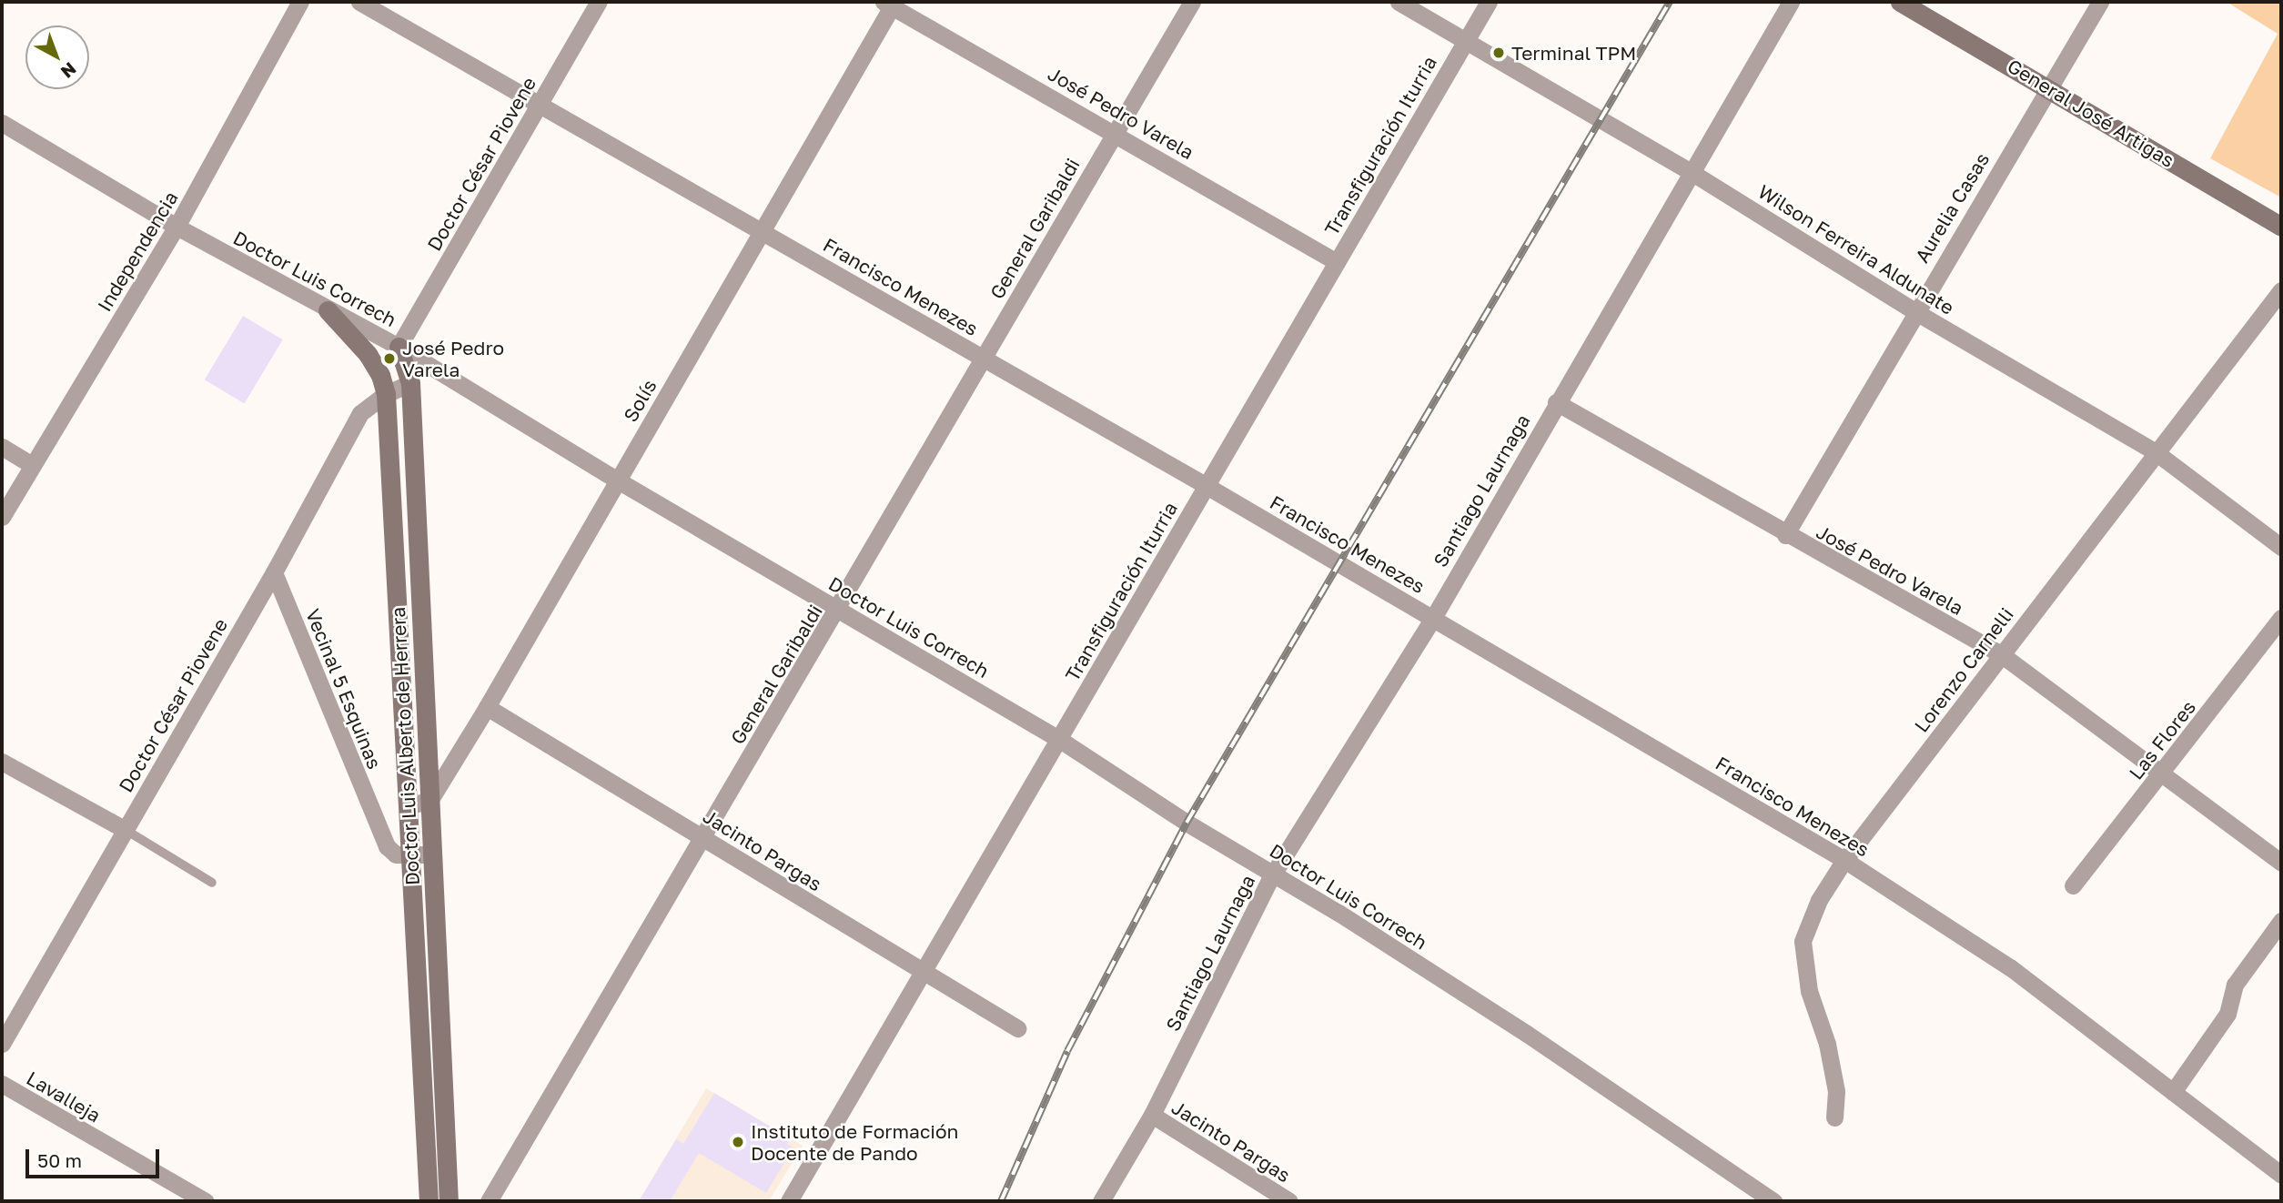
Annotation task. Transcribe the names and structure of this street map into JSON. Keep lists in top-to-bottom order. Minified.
{"streets":{"street":["José Pedro Varela","General José Artigas","Transfiguración Iturria","Doctor César Piovene","Aurelia Casas","General Garibaldi","Wilson Ferreira Aldunate","Independencia","Doctor Luis Correch","Francisco Menezes","Solís","Santiago Laurnaga","Lorenzo Carnelli","Vecinal 5 Esquinas","Las Flores","Doctor Luis Alberto de Herrera","Jacinto Pargas","Lavalleja"]},"crossings":[["José Pedro Varela","Transfiguración Iturria"],["José Pedro Varela","Aurelia Casas"],["José Pedro Varela","General Garibaldi"],["José Pedro Varela","Solís"],["José Pedro Varela","Santiago Laurnaga"],["José Pedro Varela","Lorenzo Carnelli"],["José Pedro Varela","Las Flores"],["General José Artigas","Aurelia Casas"],["Transfiguración Iturria","Wilson Ferreira Aldunate"],["Transfiguración Iturria","Doctor Luis Correch"],["Transfiguración Iturria","Francisco Menezes"],["Transfiguración Iturria","Jacinto Pargas"],["Doctor César Piovene","Doctor Luis Correch"],["Doctor César Piovene","Francisco Menezes"],["Doctor César Piovene","Vecinal 5 Esquinas"],["Doctor César Piovene","Doctor Luis Alberto de Herrera"],["Aurelia Casas","Wilson Ferreira Aldunate"],["General Garibaldi","Doctor Luis Correch"],["General Garibaldi","Francisco Menezes"],["General Garibaldi","Jacinto Pargas"],["Wilson Ferreira Aldunate","Santiago Laurnaga"],["Wilson Ferreira Aldunate","Lorenzo Carnelli"],["Independencia","Doctor Luis Correch"],["Doctor Luis Correch","Solís"],["Doctor Luis Correch","Santiago Laurnaga"],["Doctor Luis Correch","Doctor Luis Alberto de Herrera"],["Francisco Menezes","Solís"],["Francisco Menezes","Santiago Laurnaga"],["Francisco Menezes","Lorenzo Carnelli"],["Solís","Doctor Luis Alberto de Herrera"],["Solís","Jacinto Pargas"],["Santiago Laurnaga","Jacinto Pargas"],["Vecinal 5 Esquinas","Doctor Luis Alberto de Herrera"]],"places":["Terminal TPM","José Pedro Varela","Instituto de Formación Docente de Pando"],"scale_bar":"50 m","north":"bottom right"}
